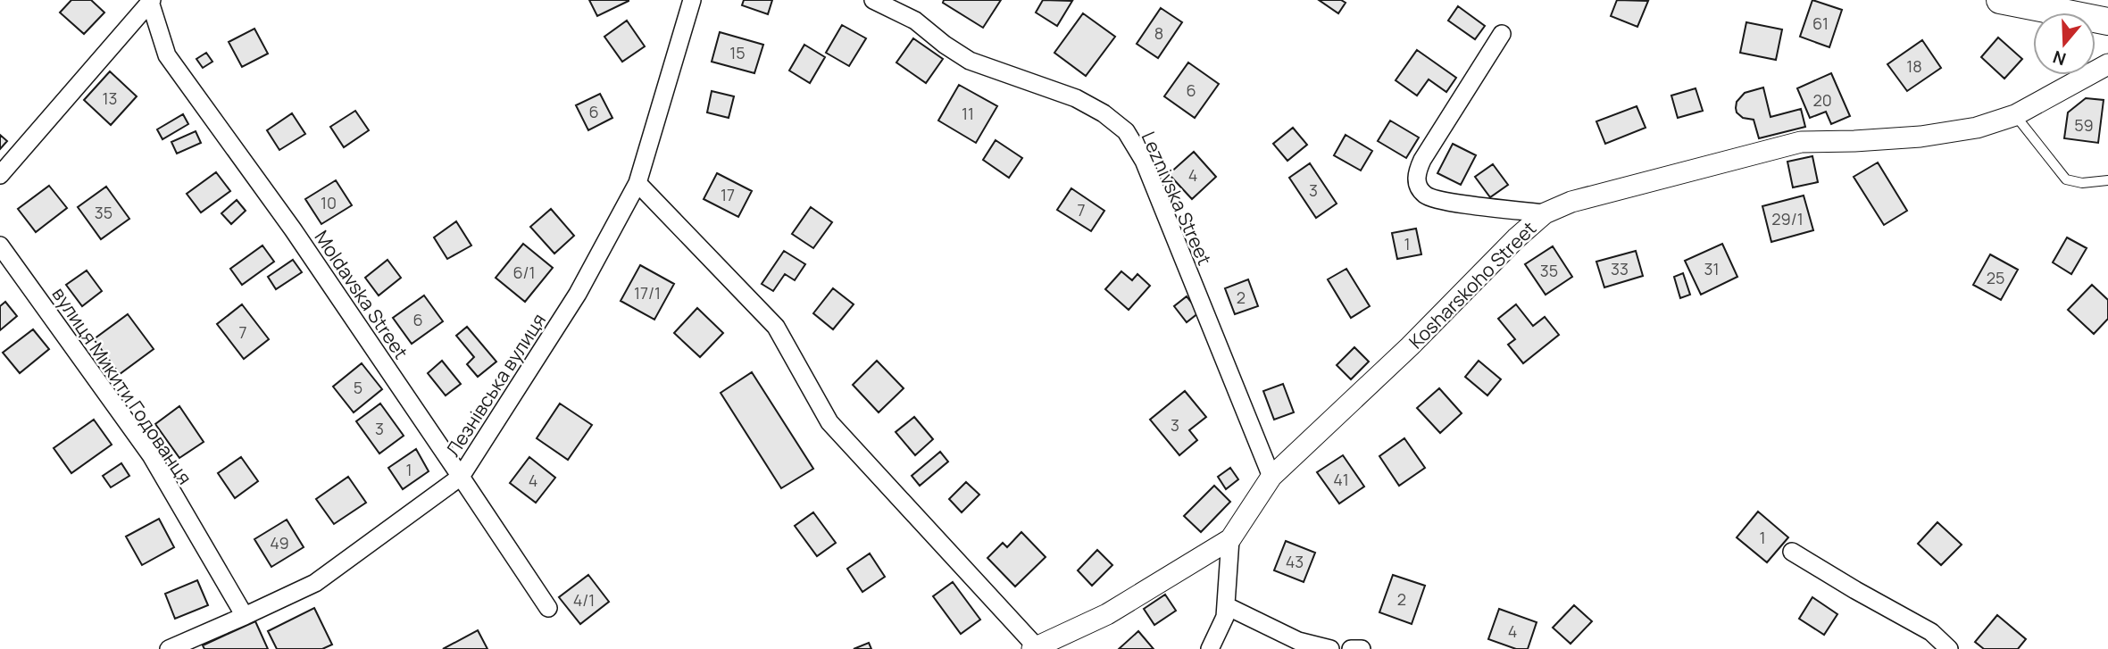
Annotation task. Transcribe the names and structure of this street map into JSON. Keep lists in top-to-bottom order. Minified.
{"streets":{"street":["Leznivska Street","Kosharskoho Street","Moldavska Street","Лезнівська вулиця","вулиця Микити Годованця"]},"crossings":[["Leznivska Street","Kosharskoho Street"],["Moldavska Street","Лезнівська вулиця"],["Лезнівська вулиця","вулиця Микити Годованця"]],"house_numbers":["61","8","15","18","6","13","20","6","11","59","4","3","17","10","7","35","29/1","1","33","31","35","6/1","25","17/1","2","6","7","5","3","3","1","41","4","1","49","43","2","4/1","4"],"north":"bottom"}
